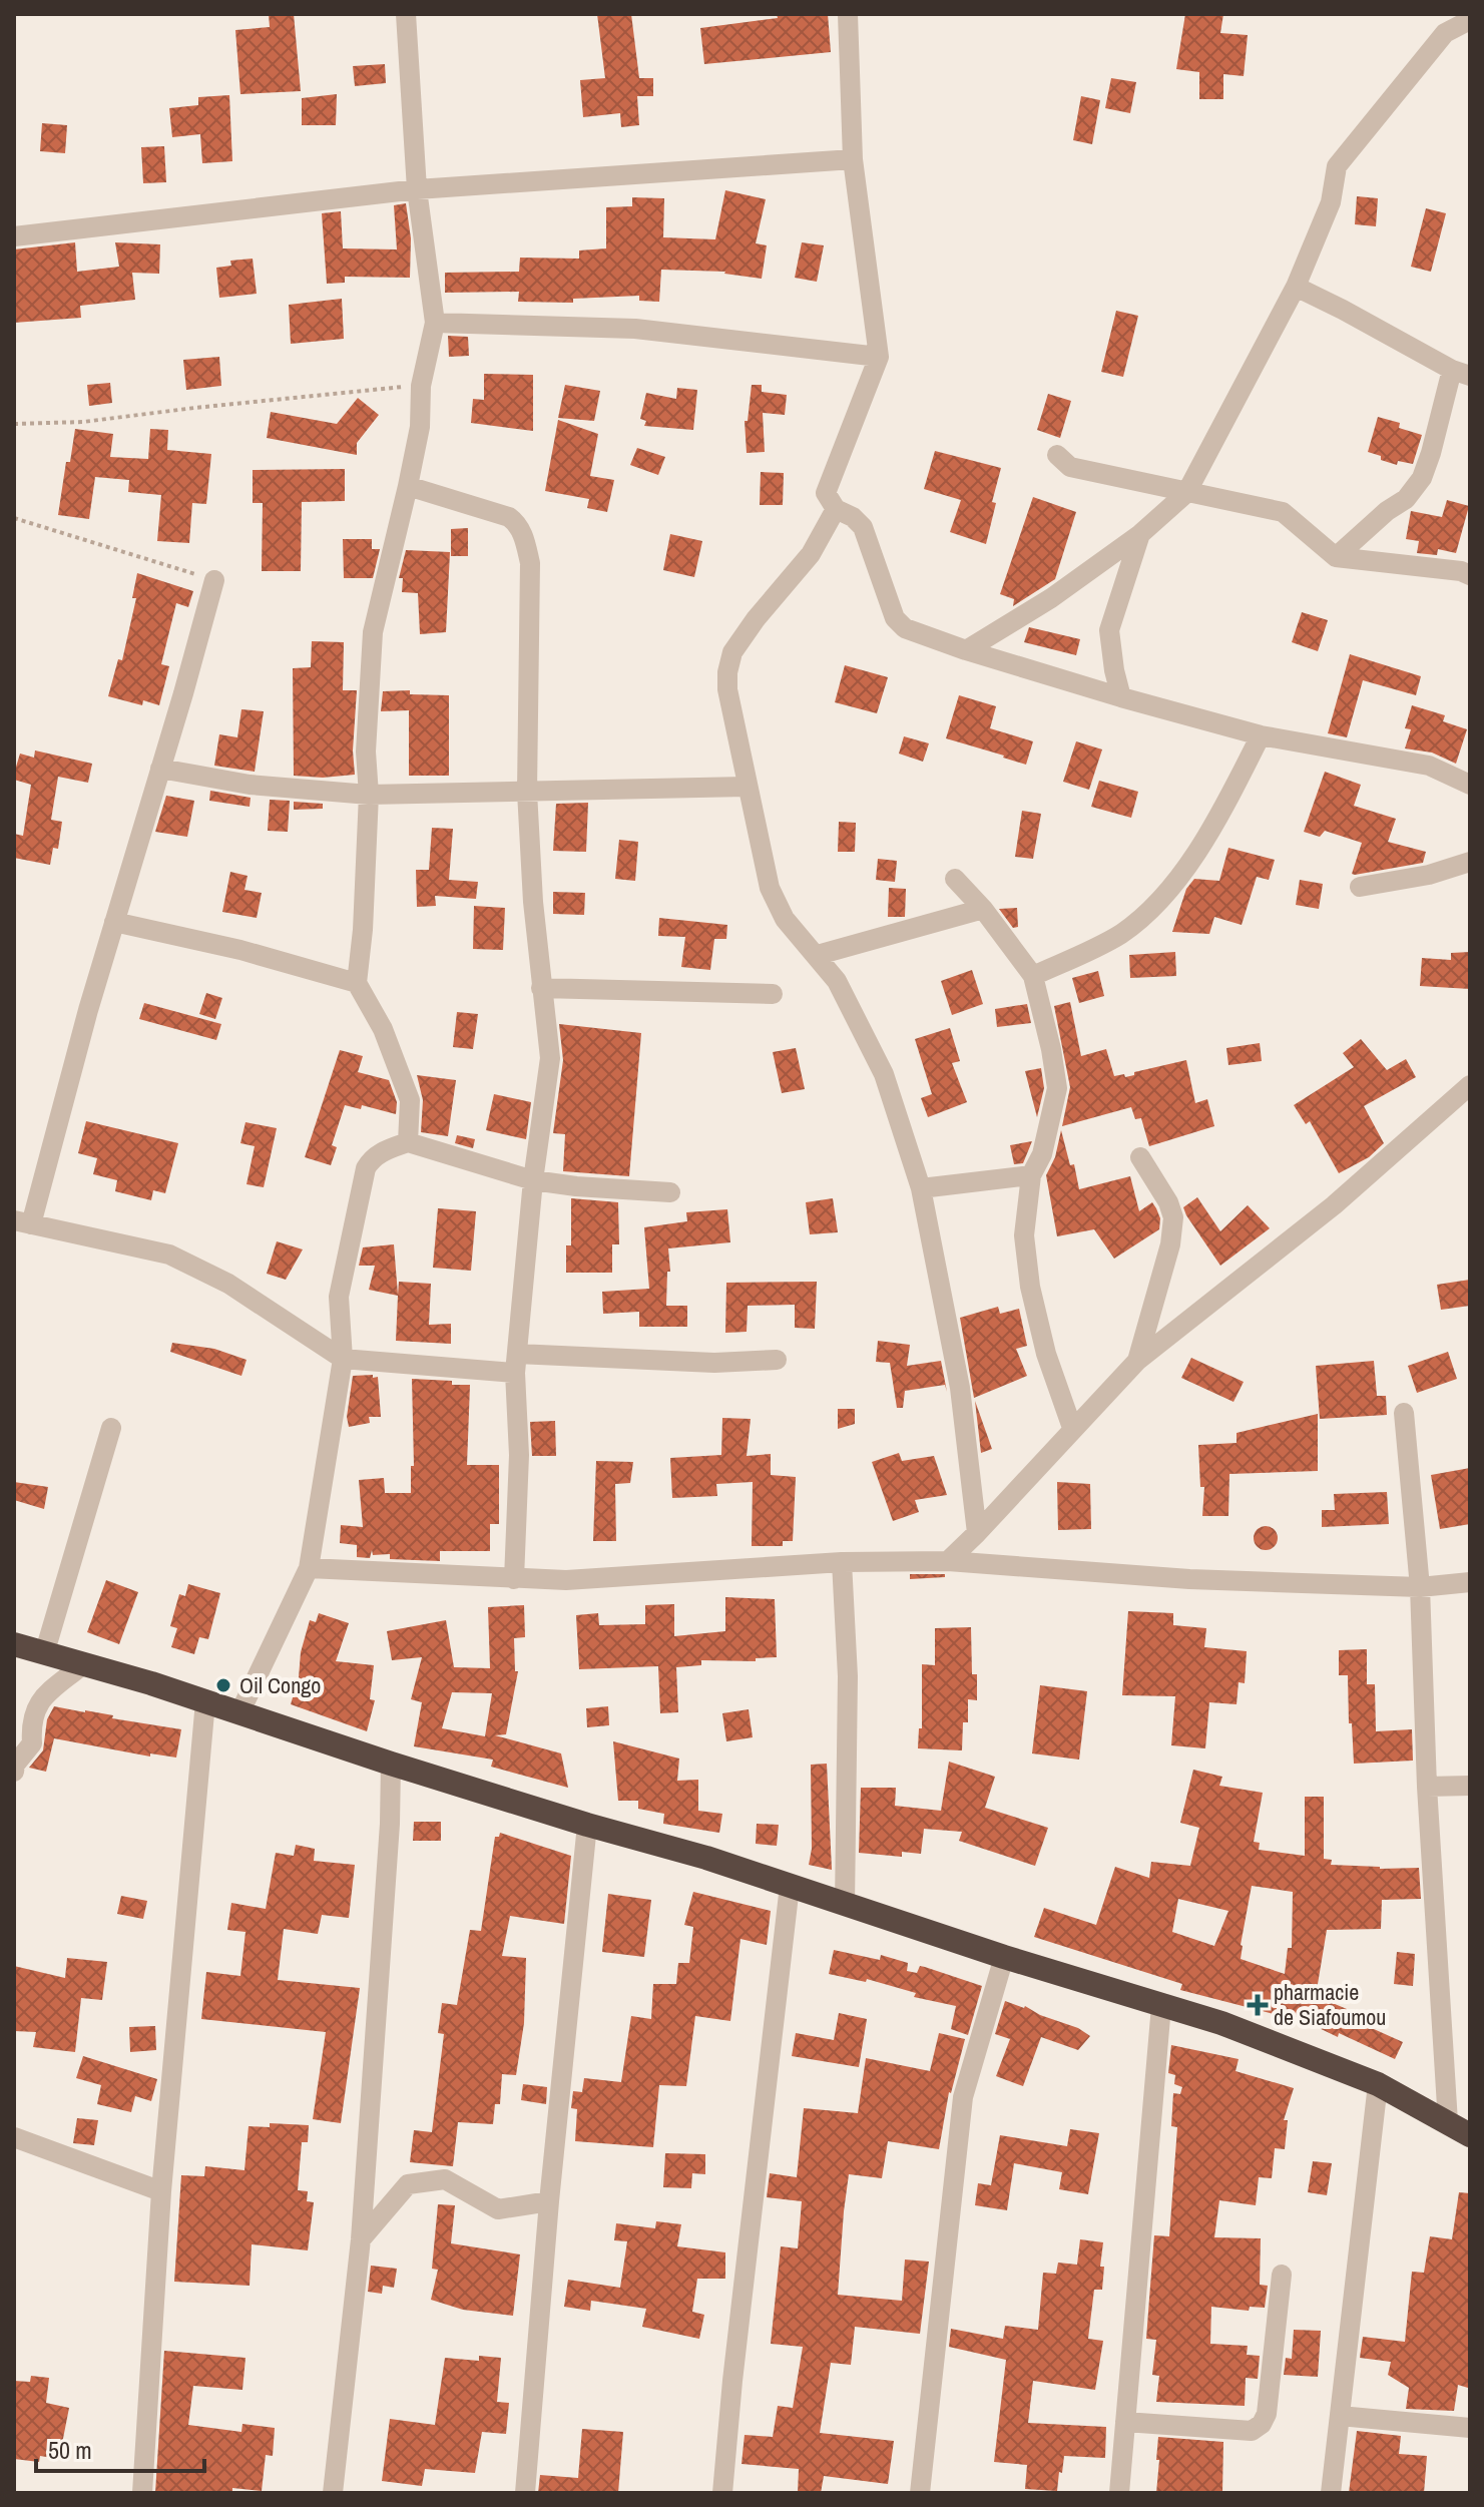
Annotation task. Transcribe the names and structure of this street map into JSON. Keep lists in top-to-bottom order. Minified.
{"places":{"other":["Oil Congo"],"health":["pharmacie de Siafoumou"]},"scale_bar":"50 m"}
